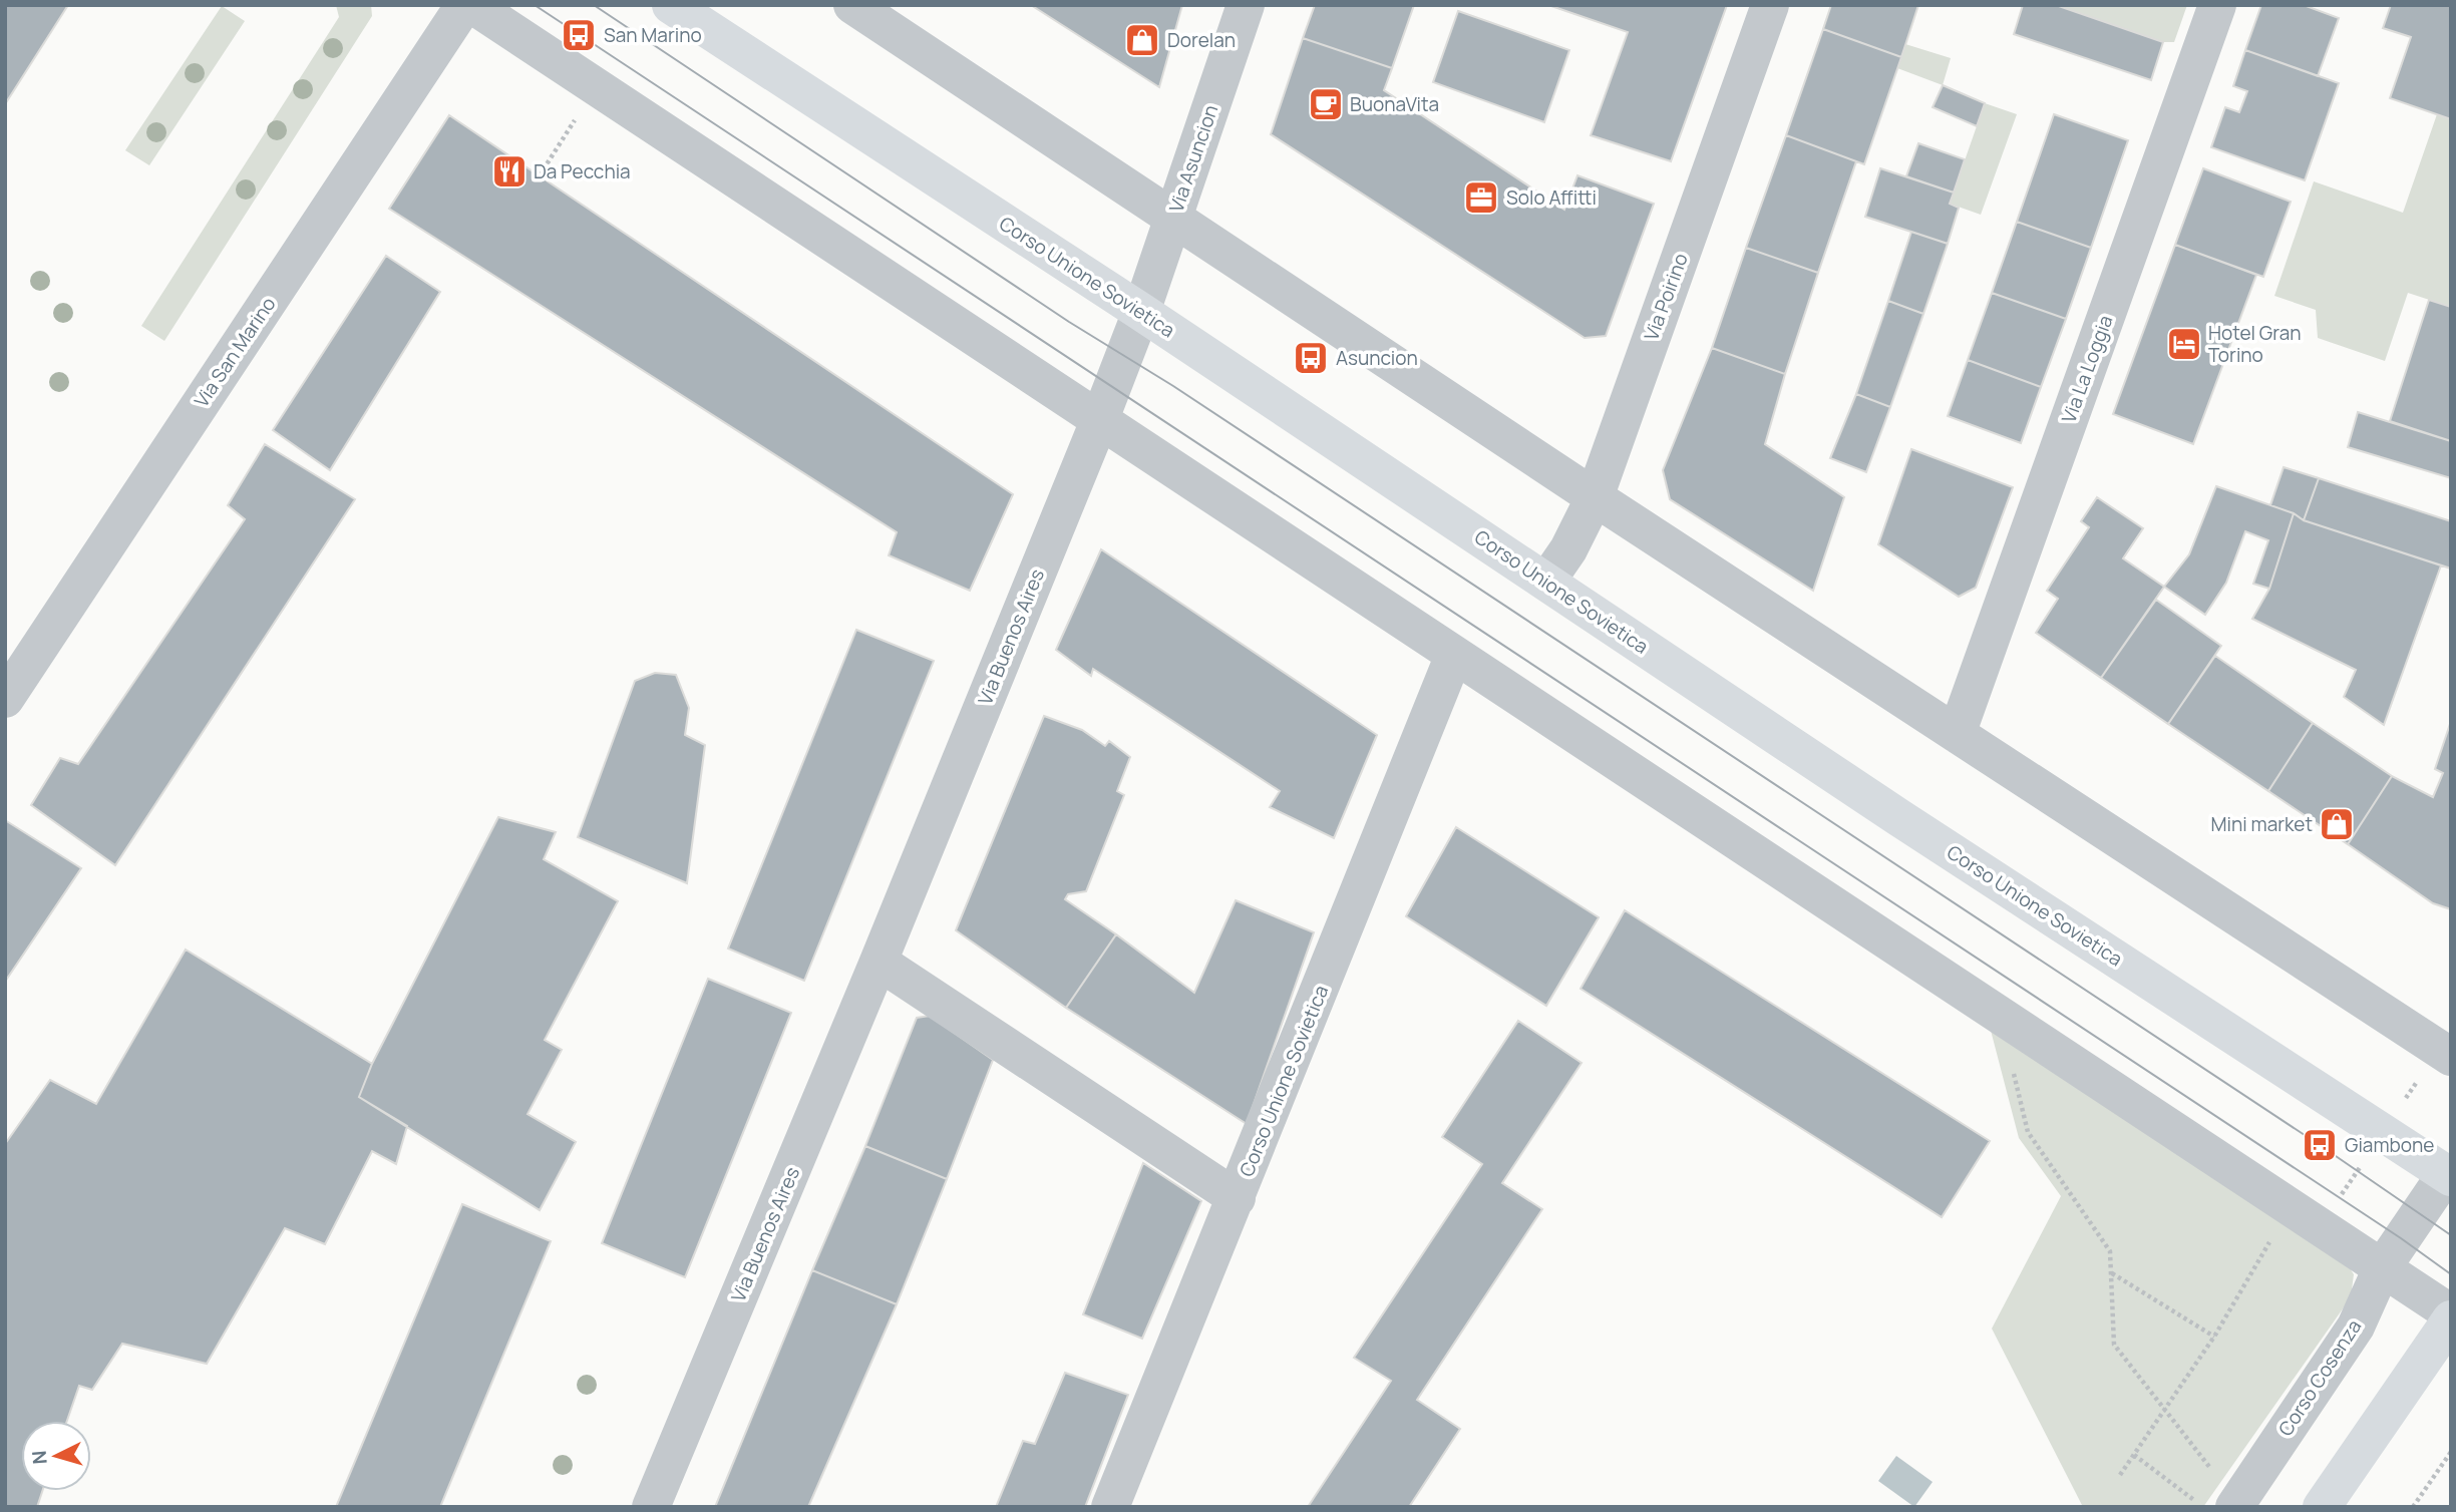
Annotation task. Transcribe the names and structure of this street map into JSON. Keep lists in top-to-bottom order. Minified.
{"streets":{"main road":["Corso Unione Sovietica"],"street":["Via Asuncion","Via Poirino","Via San Marino","Via La Loggia","Via Buenos Aires","Corso Cosenza"]},"crossings":[["Via Asuncion","Corso Unione Sovietica"],["Via Asuncion","Via Buenos Aires"],["Corso Unione Sovietica","Via Poirino"],["Corso Unione Sovietica","Via Buenos Aires"],["Corso Unione Sovietica","Corso Cosenza"]],"places":{"bus stop":["San Marino","Asuncion","Giambone"],"shop":["Dorelan","Mini market"],"cafe":["BuonaVita"],"restaurant":["Da Pecchia"],"office":["Solo Affitti"],"hotel":["Hotel Gran Torino"]},"north":"left"}
